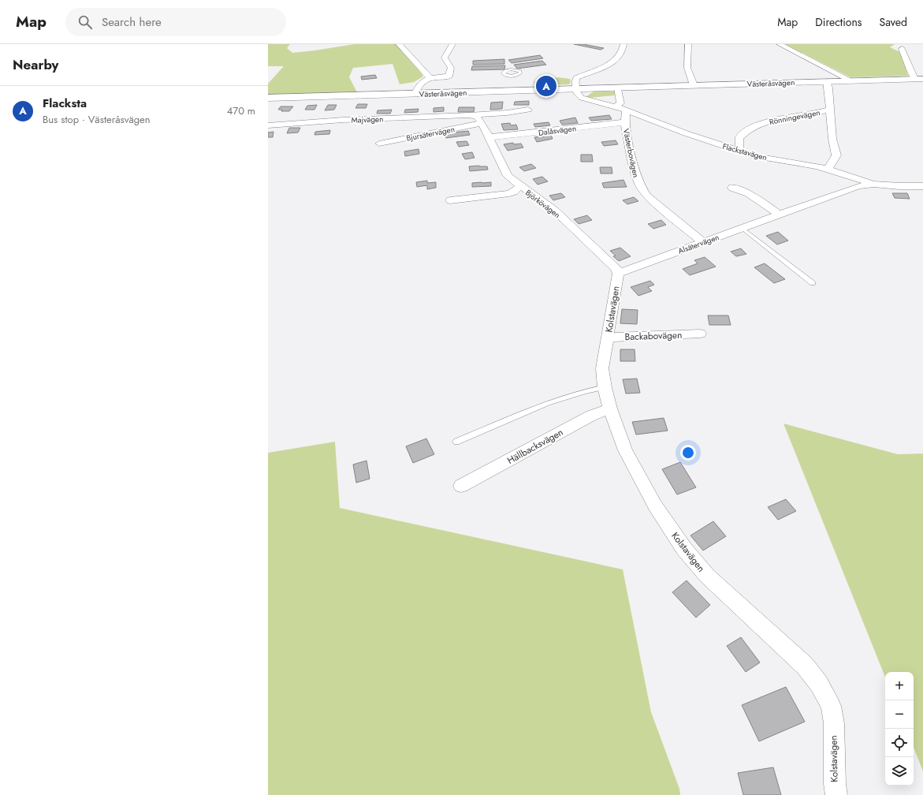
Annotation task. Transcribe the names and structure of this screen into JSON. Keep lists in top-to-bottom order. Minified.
{"streets":{"street":["Västeråsvägen","Rönningevägen","Majvägen","Dalåsvägen","Bjursätervägen","Flackstavägen","Västerbovägen","Björkövägen","Alsätervägen","Kolstavägen","Backabovägen","Hällbacksvägen"]},"crossings":[["Västeråsvägen","Rönningevägen"],["Västeråsvägen","Flackstavägen"],["Rönningevägen","Flackstavägen"],["Majvägen","Bjursätervägen"],["Majvägen","Björkövägen"],["Dalåsvägen","Västerbovägen"],["Dalåsvägen","Björkövägen"],["Bjursätervägen","Björkövägen"],["Flackstavägen","Västerbovägen"],["Flackstavägen","Alsätervägen"],["Västerbovägen","Alsätervägen"],["Björkövägen","Alsätervägen"],["Björkövägen","Kolstavägen"],["Alsätervägen","Kolstavägen"],["Kolstavägen","Backabovägen"],["Kolstavägen","Hällbacksvägen"]],"page":{"header":"Map","search":"Search here","nav":["Map","Directions","Saved"],"heading":"Nearby","pins":"A","list":[{"mark":"A","name":"Flacksta","note":"Bus stop · Västeråsvägen","value":"470 m"}],"map_buttons":["+","−"]}}
